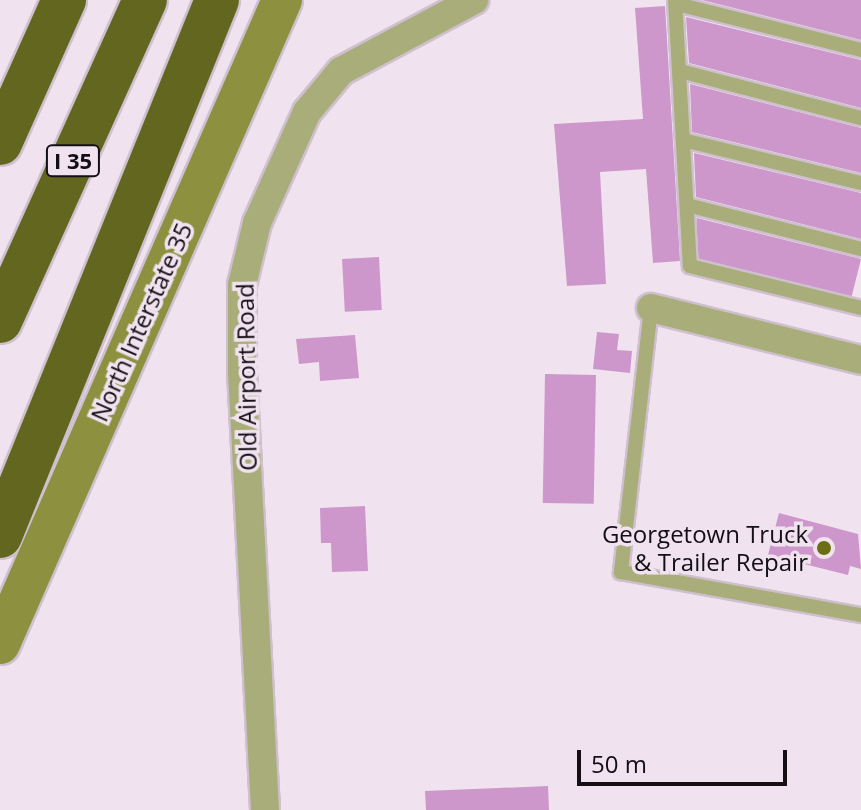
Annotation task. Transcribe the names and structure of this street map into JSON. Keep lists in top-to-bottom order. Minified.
{"streets":{"highway":["I 35"],"main road":["North Interstate 35"],"street":["Old Airport Road"]},"places":["Georgetown Truck & Trailer Repair"],"scale_bar":"50 m"}
